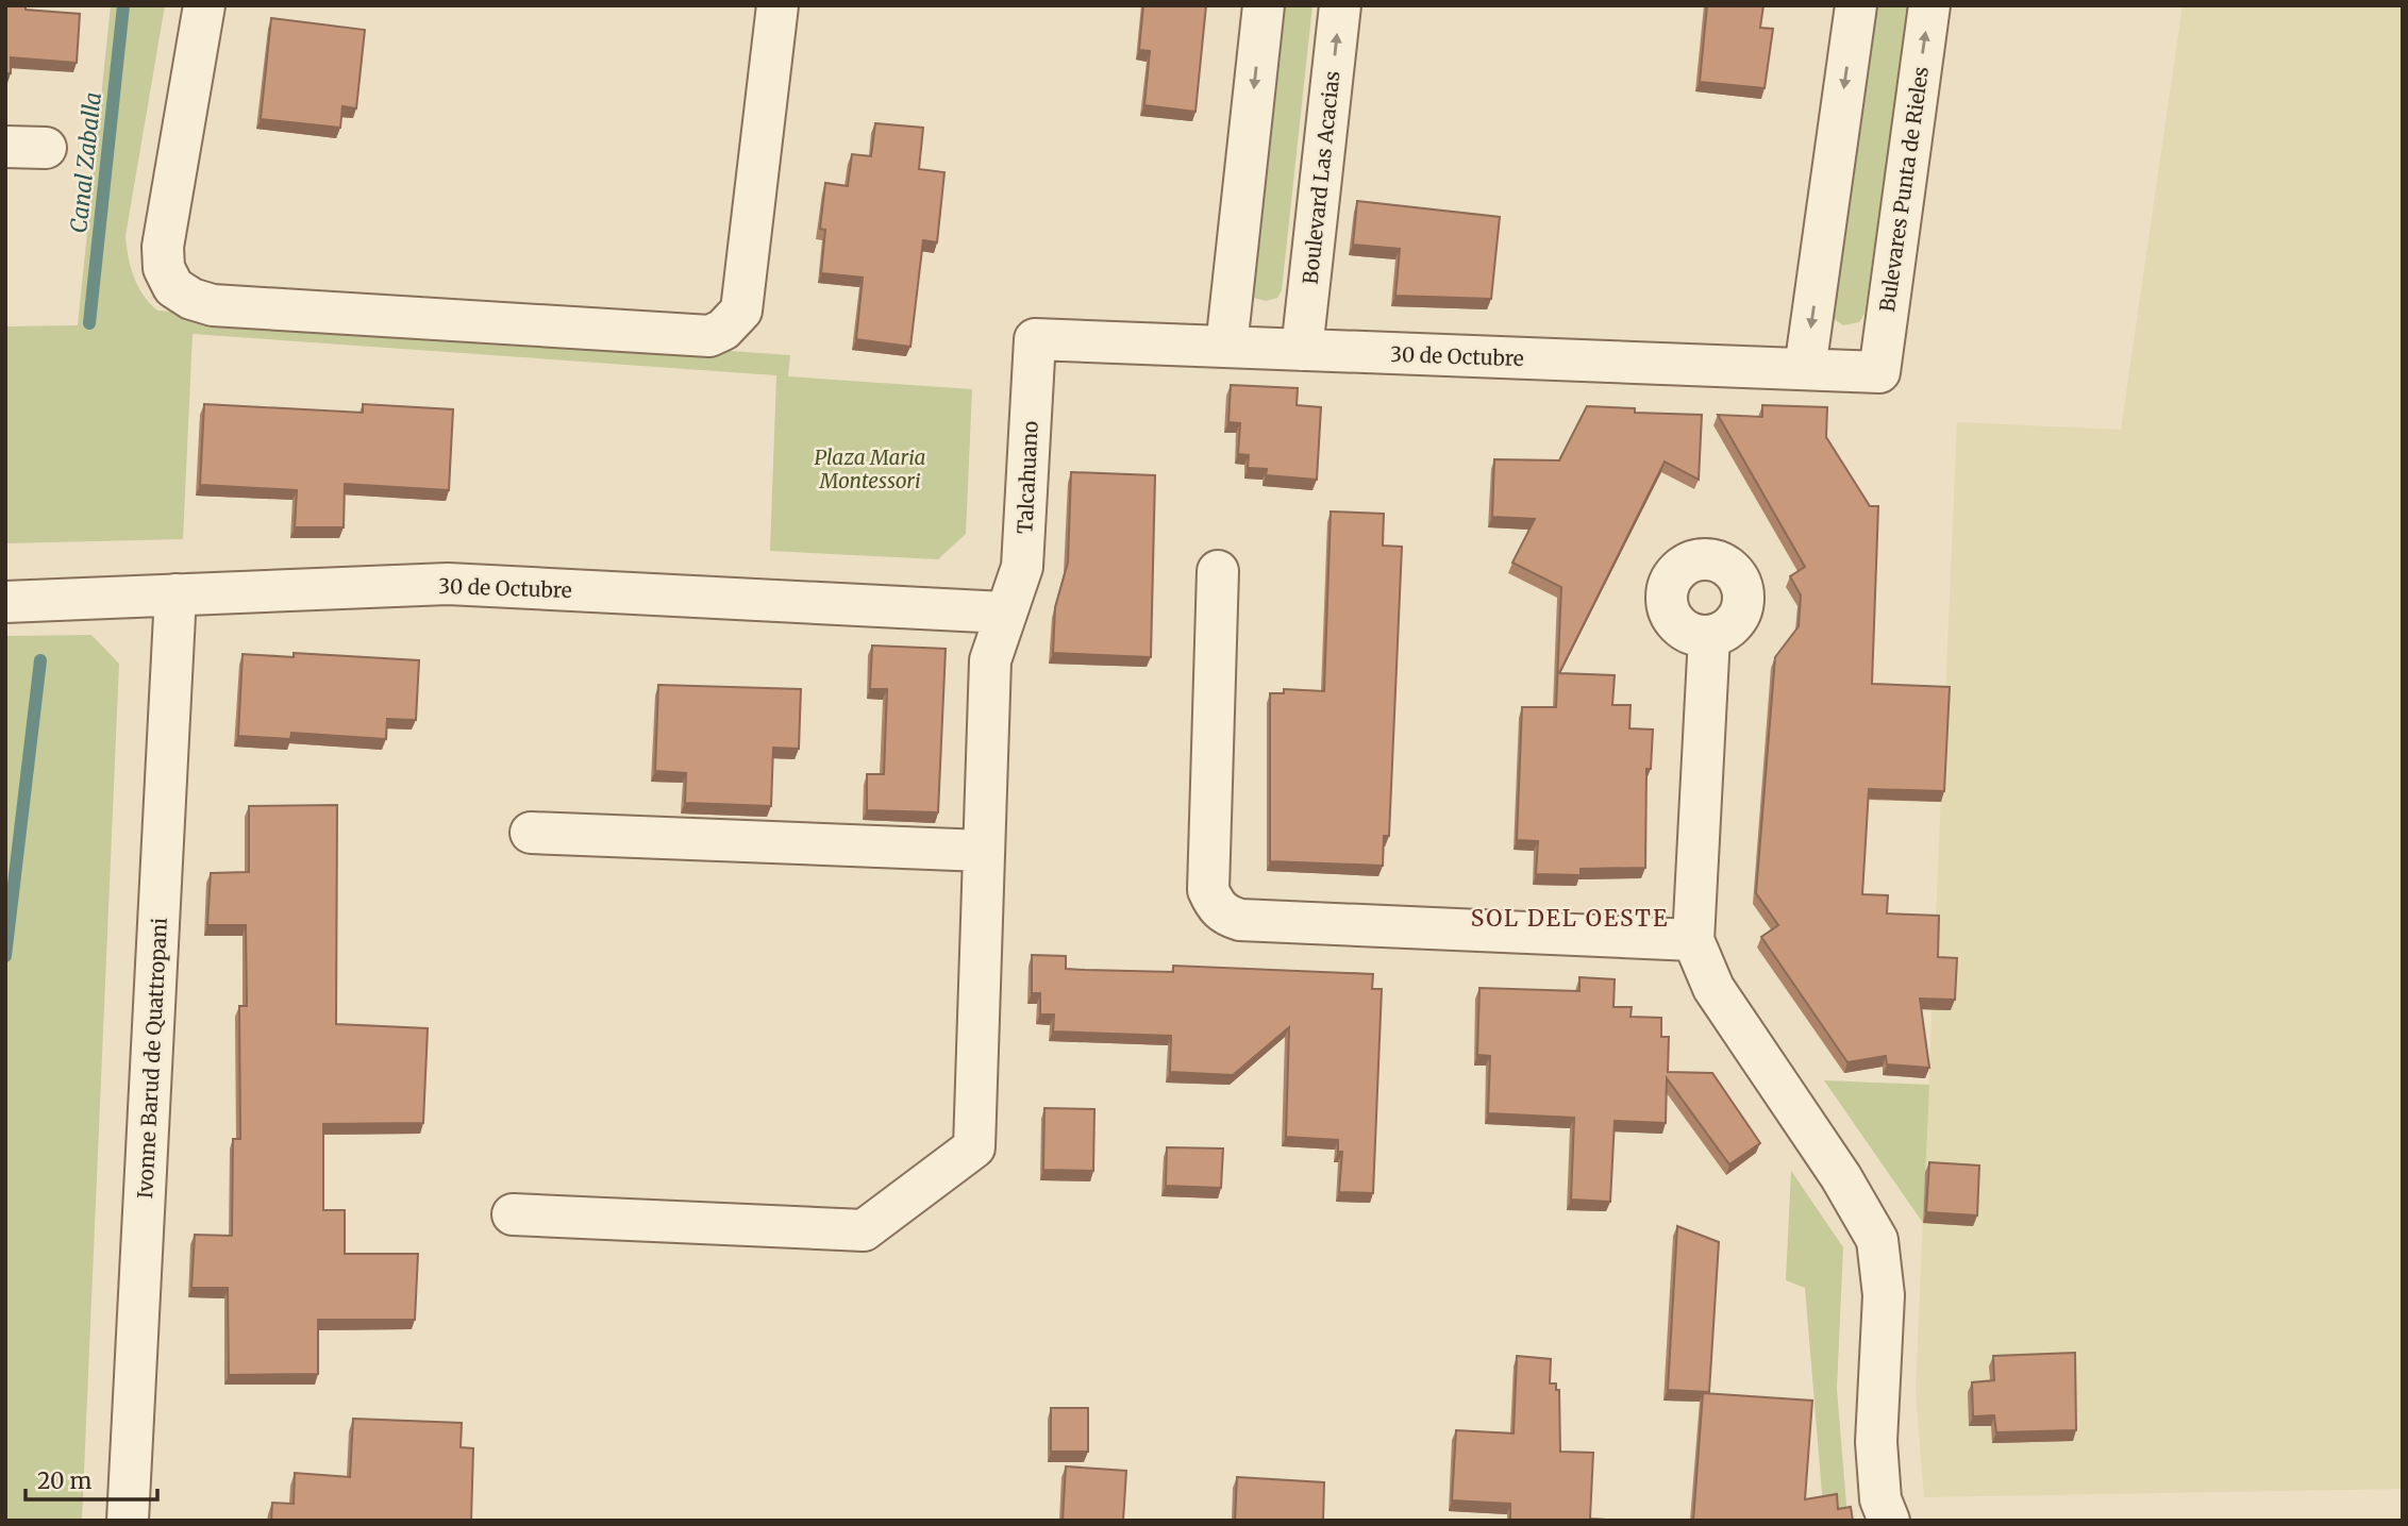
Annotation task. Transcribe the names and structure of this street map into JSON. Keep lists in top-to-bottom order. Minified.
{"streets":{"street":["Boulevard Las Acacias","Bulevares Punta de Rieles","30 de Octubre","Talcahuano","Ivonne Barud de Quattropani"]},"crossings":[["Boulevard Las Acacias","30 de Octubre"],["Bulevares Punta de Rieles","30 de Octubre"],["30 de Octubre","Talcahuano"],["30 de Octubre","Ivonne Barud de Quattropani"]],"districts":["SOL DEL OESTE"],"water":["Canal Zaballa"],"parks":["Plaza Maria Montessori"],"scale_bar":"20 m"}
